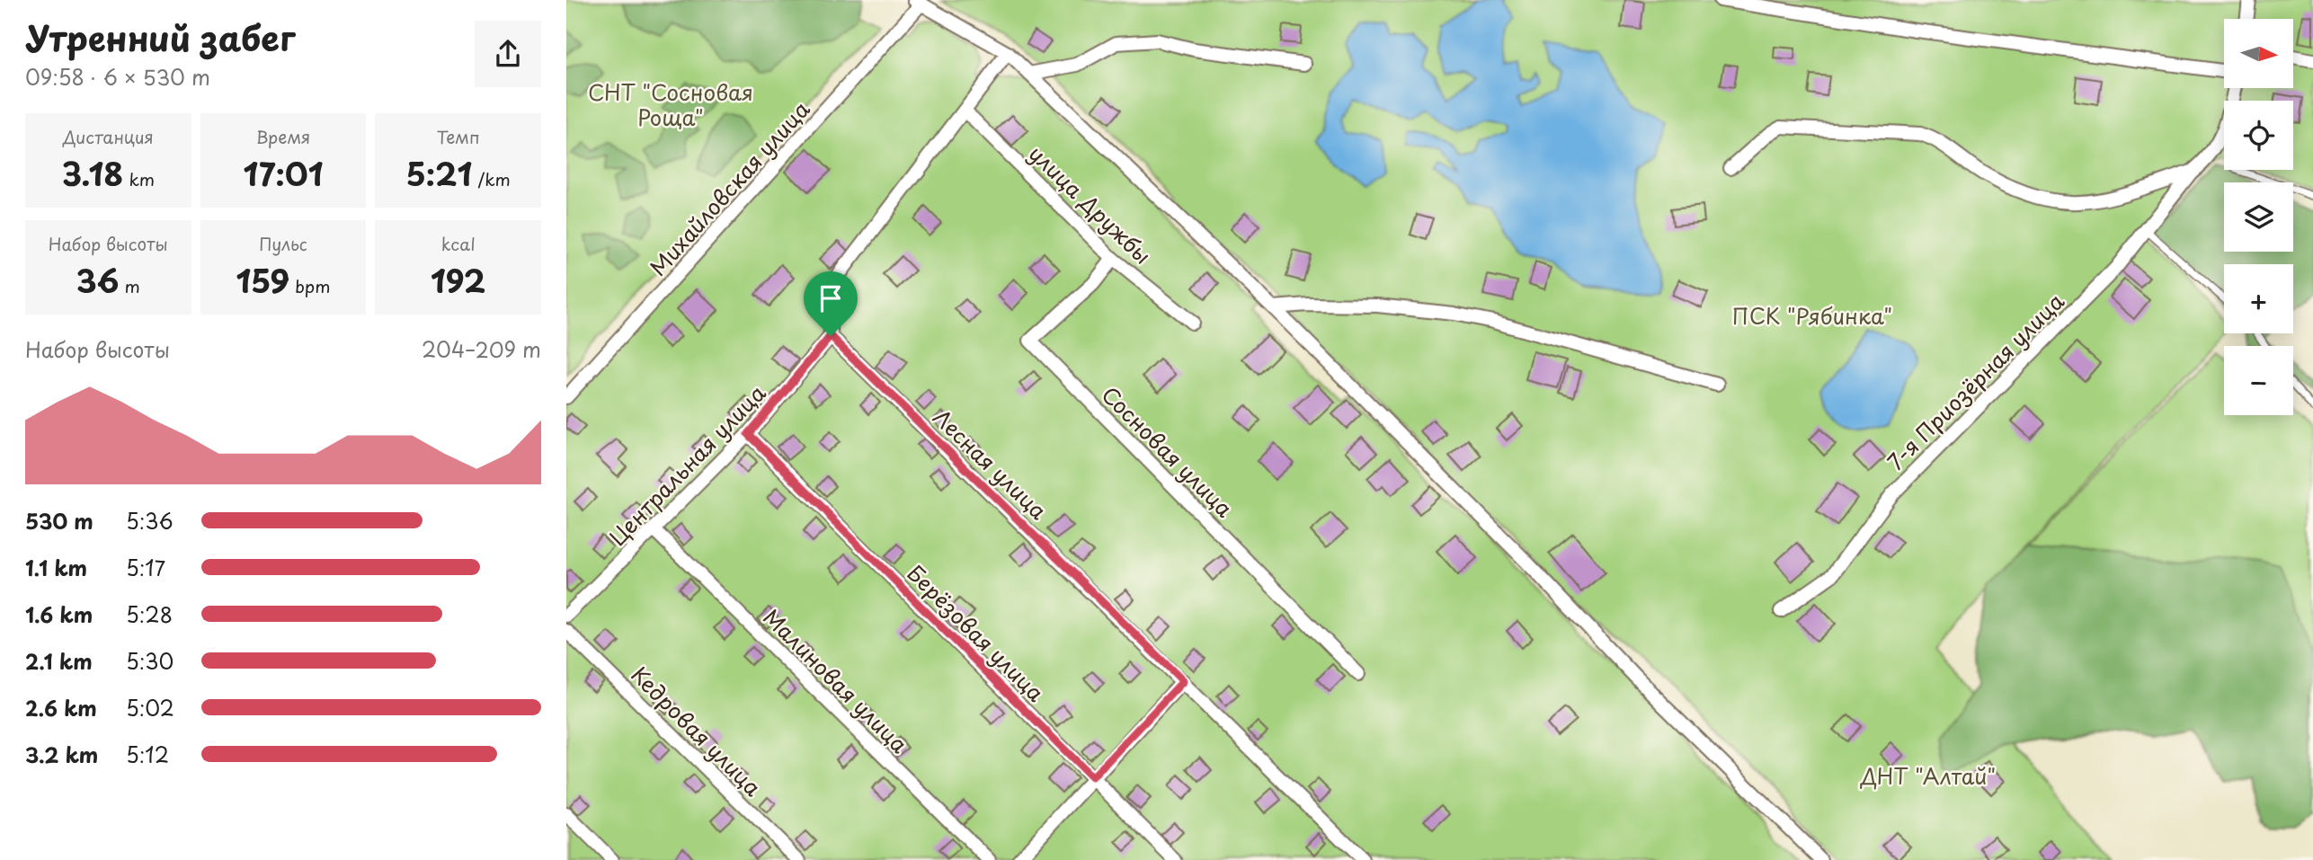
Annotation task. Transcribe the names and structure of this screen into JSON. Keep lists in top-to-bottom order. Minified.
{"streets":{"street":["Михайловская улица","улица Дружбы","7-я Приозёрная улица","Сосновая улица","Лесная улица","Центральная улица","Берёзовая улица","Малиновая улица","Кедровая улица"]},"crossings":[["улица Дружбы","Сосновая улица"],["Лесная улица","Центральная улица"],["Центральная улица","Берёзовая улица"],["Центральная улица","Малиновая улица"]],"parks":["СНТ \"Сосновая Роща\"","ПСК \"Рябинка\"","ДНТ \"Алтай\""],"north":"right","page":{"heading":["Утренний забег","09:58 · 6 × 530 m"],"map_buttons":["+","−"],"stats":[["Дистанция","3.18 km"],["Время","17:01"],["Темп","5:21 /km"],["Набор высоты","36 m"],["Пульс","159 bpm"],["kcal","192"]],"chart":["Набор высоты","204–209 m"],"list":[{"name":"530 m","note":"5:36"},{"name":"1.1 km","note":"5:17"},{"name":"1.6 km","note":"5:28"},{"name":"2.1 km","note":"5:30"},{"name":"2.6 km","note":"5:02"},{"name":"3.2 km","note":"5:12"}]}}
